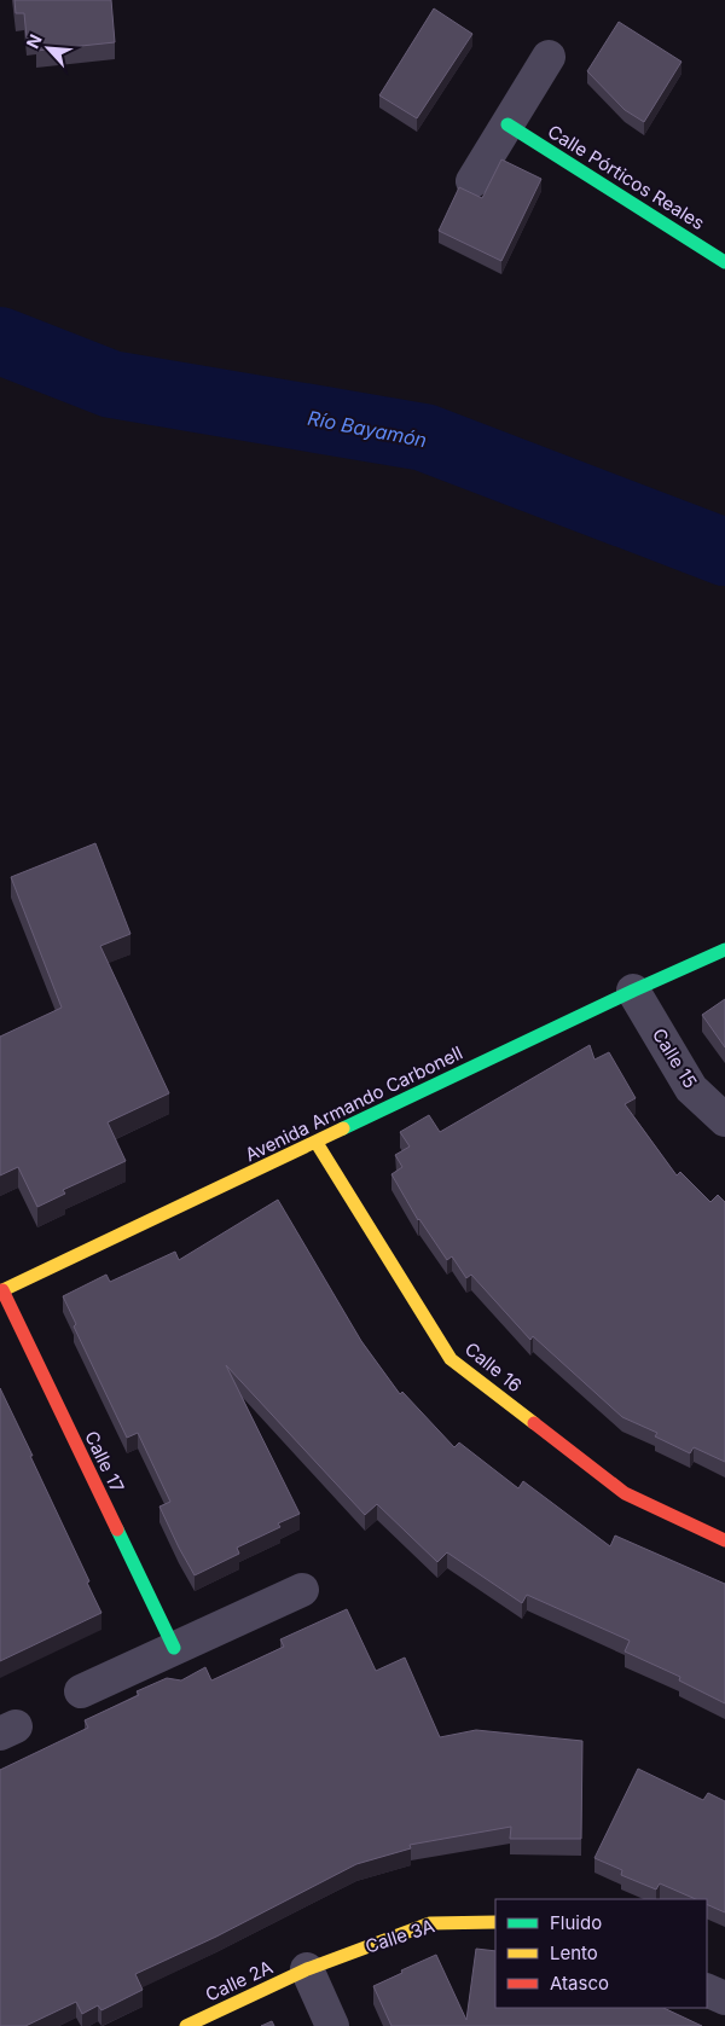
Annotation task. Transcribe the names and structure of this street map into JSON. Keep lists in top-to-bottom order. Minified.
{"streets":{"street":["Calle Pórticos Reales","Calle 15","Avenida Armando Carbonell","Calle 16","Calle 17","Calle 3A","Calle 2A"]},"crossings":[["Calle 15","Avenida Armando Carbonell"],["Avenida Armando Carbonell","Calle 16"],["Avenida Armando Carbonell","Calle 17"],["Calle 3A","Calle 2A"]],"water":["Río Bayamón"],"legend":["Fluido","Lento","Atasco"],"north":"top left"}
